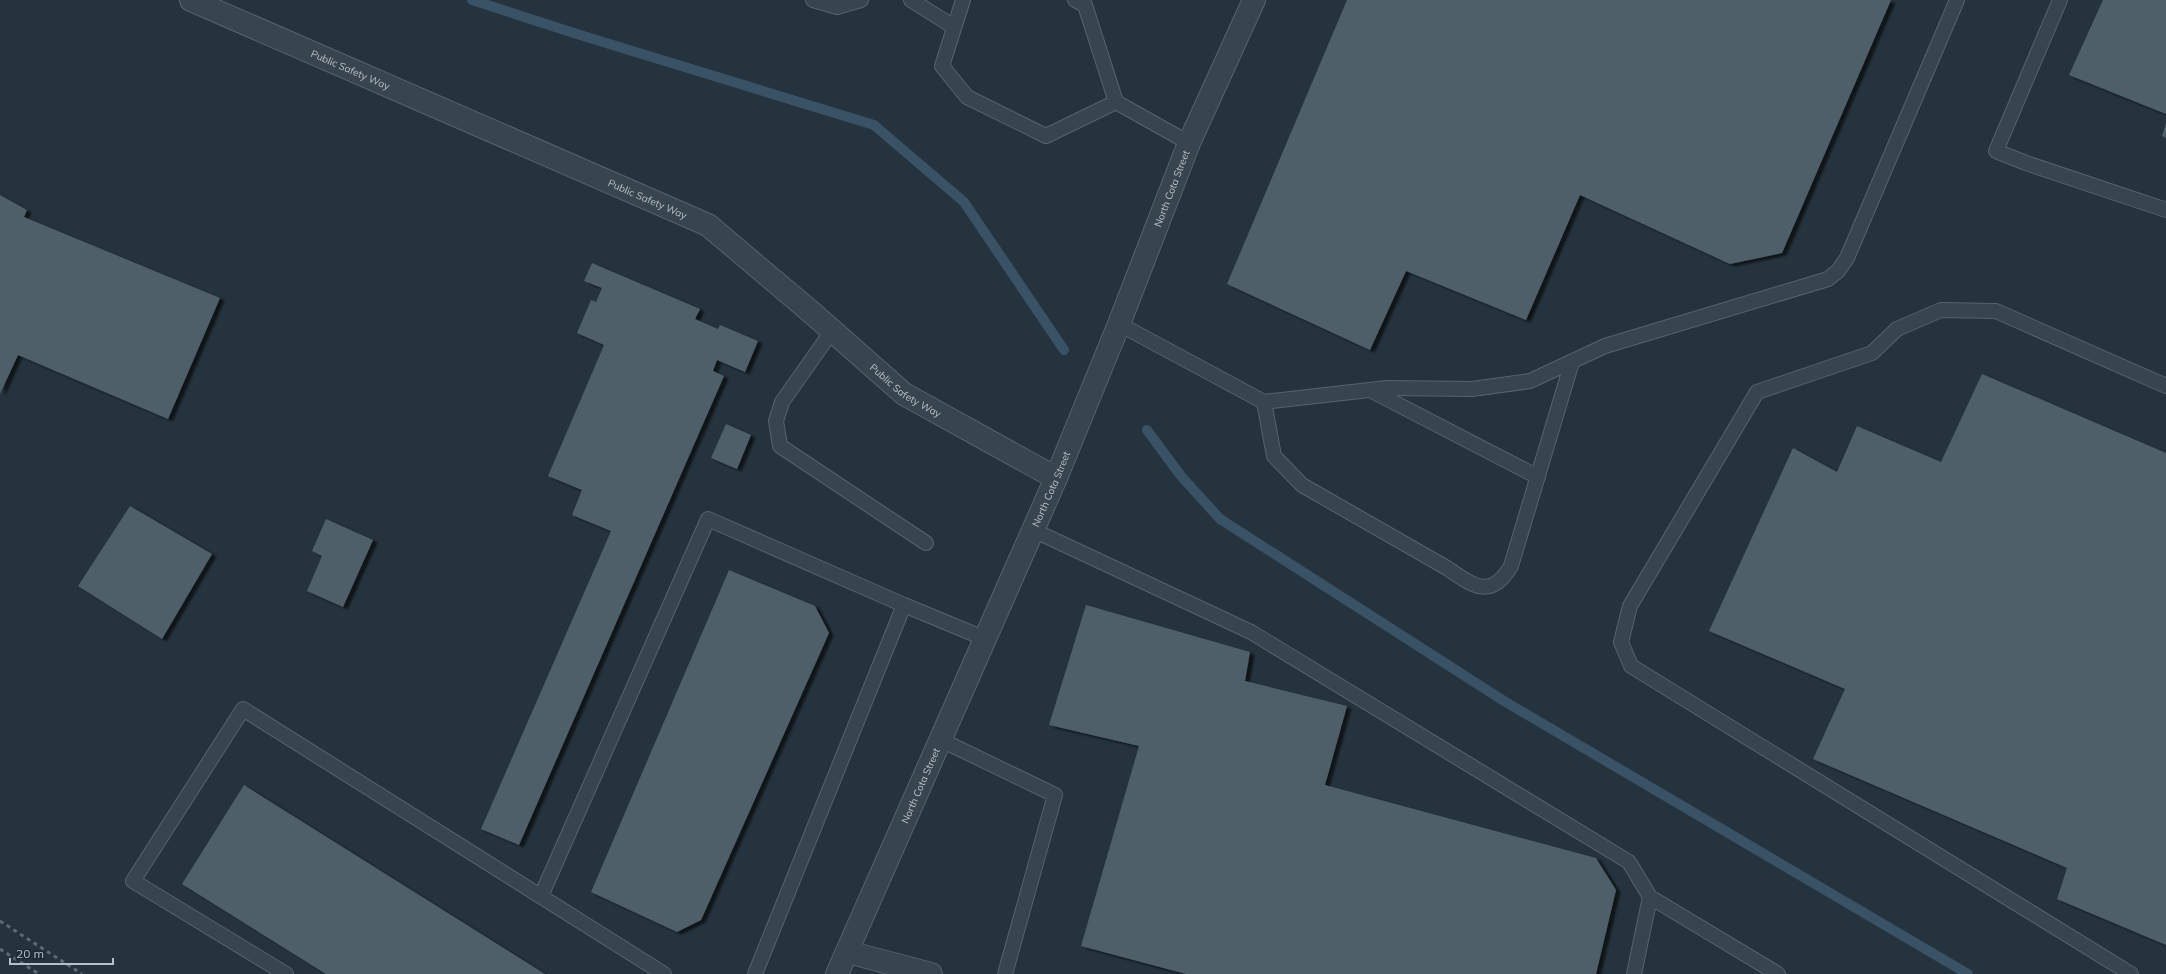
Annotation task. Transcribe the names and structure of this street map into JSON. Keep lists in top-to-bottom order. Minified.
{"streets":{"street":["Public Safety Way","North Cota Street"]},"crossings":[["Public Safety Way","North Cota Street"]],"scale_bar":"20 m"}
